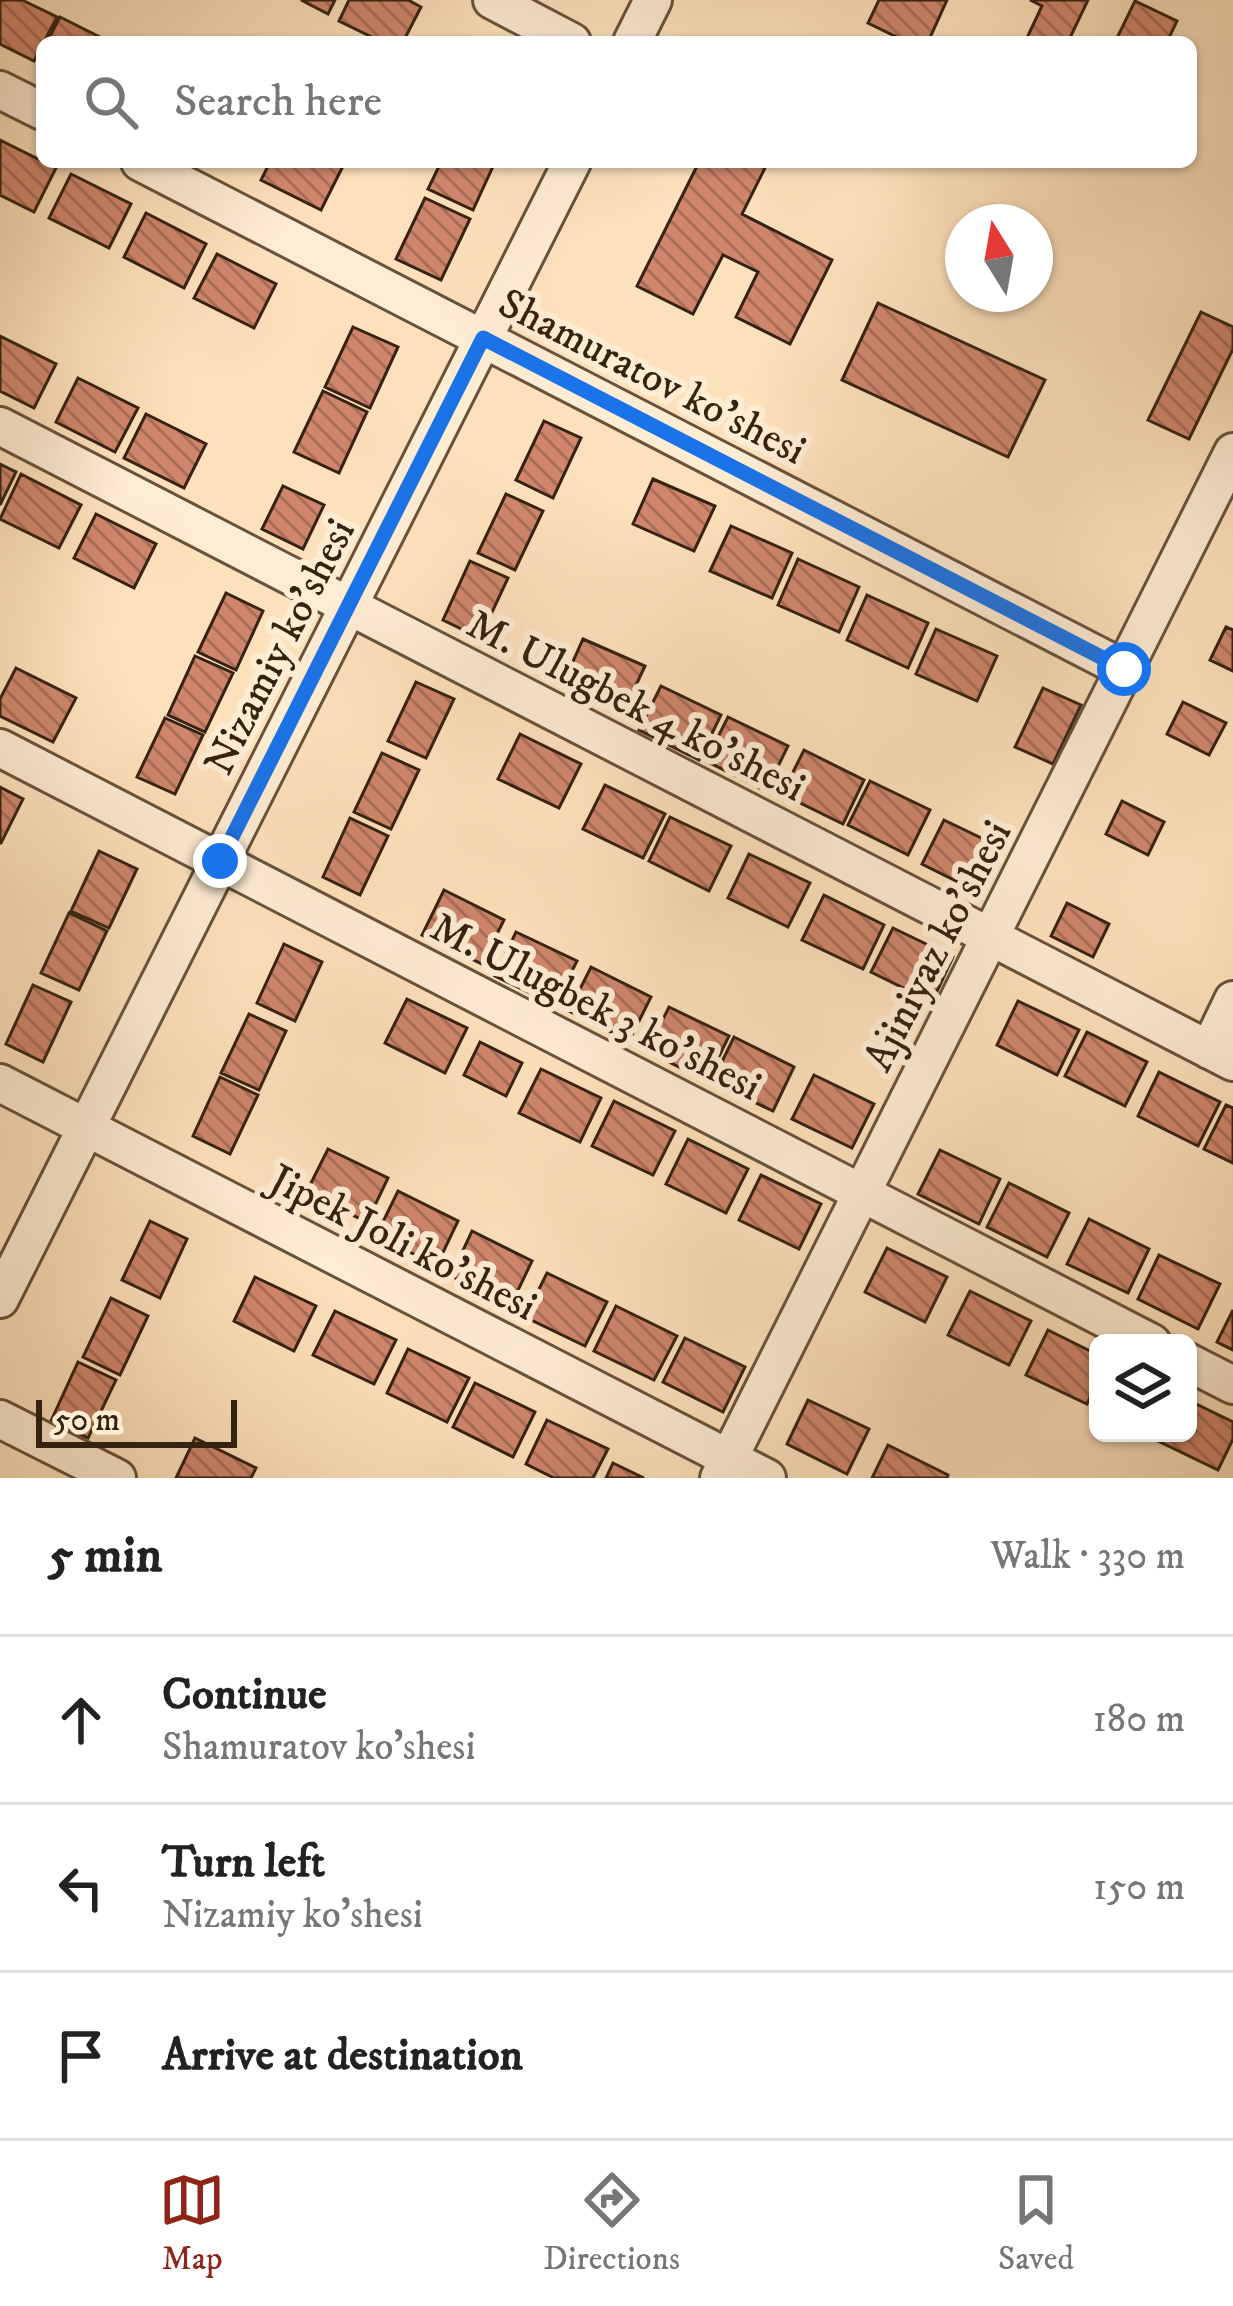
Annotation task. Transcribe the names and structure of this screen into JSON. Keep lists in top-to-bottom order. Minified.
{"streets":{"street":["Shamuratov ko'shesi","Nizamiy ko'shesi","M. Ulugbek 4 ko'shesi","Ajiniyaz ko'shesi","M. Ulugbek 3 ko'shesi","Jipek Joli ko'shesi"]},"crossings":[["Shamuratov ko'shesi","Nizamiy ko'shesi"],["Shamuratov ko'shesi","Ajiniyaz ko'shesi"],["Nizamiy ko'shesi","M. Ulugbek 4 ko'shesi"],["Nizamiy ko'shesi","M. Ulugbek 3 ko'shesi"],["Nizamiy ko'shesi","Jipek Joli ko'shesi"],["M. Ulugbek 4 ko'shesi","Ajiniyaz ko'shesi"],["Ajiniyaz ko'shesi","M. Ulugbek 3 ko'shesi"],["Ajiniyaz ko'shesi","Jipek Joli ko'shesi"]],"scale_bar":"50 m","north":"top","page":{"search":"Search here","scale":"50 m","heading":["5 min","Walk · 330 m"],"list":[["Continue","Shamuratov ko'shesi","180 m"],["Turn left","Nizamiy ko'shesi","150 m"],"Arrive at destination"],"nav":["Map","Directions","Saved"]}}
